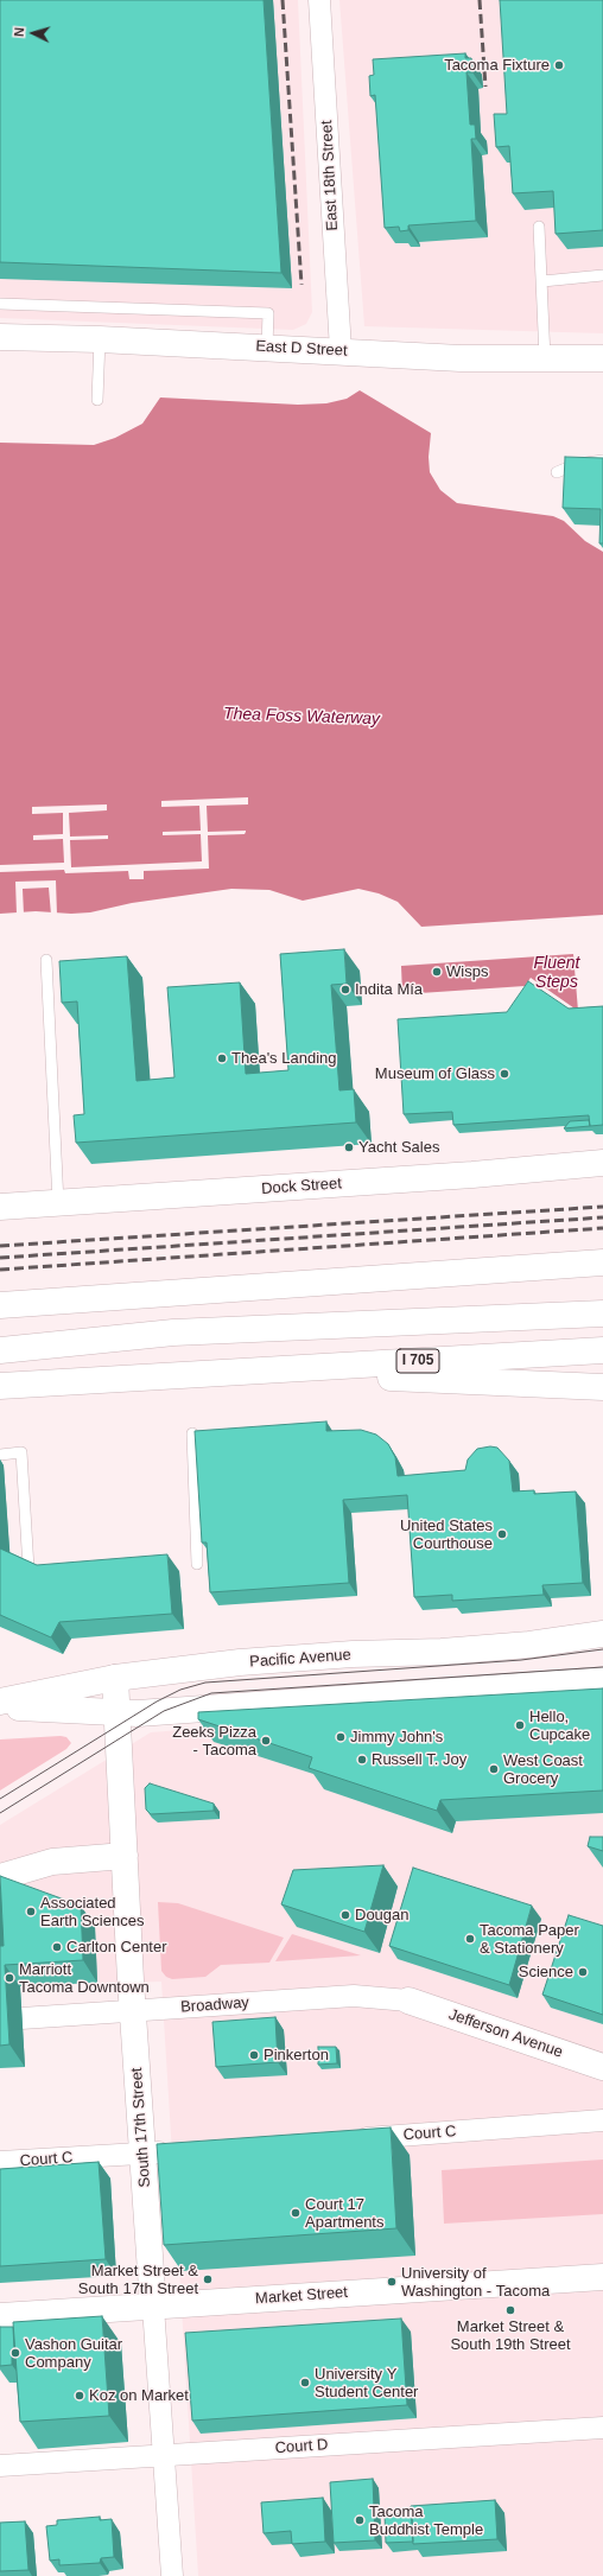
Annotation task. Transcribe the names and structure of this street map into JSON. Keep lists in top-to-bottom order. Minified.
{"streets":{"main road":["East D Street","Dock Street","I 705","Pacific Avenue","Jefferson Avenue","South 17th Street","Market Street"],"street":["East 18th Street","Broadway","Court C","Court D"]},"crossings":[["East 18th Street","East D Street"],["Pacific Avenue","South 17th Street"],["Broadway","Jefferson Avenue"],["Broadway","South 17th Street"],["South 17th Street","Court C"],["South 17th Street","Market Street"],["South 17th Street","Court D"]],"water":["Thea Foss Waterway","Fluent Steps"],"places":["Tacoma Fixture","Wisps","Indita Mía","Thea's Landing","Museum of Glass","Yacht Sales","United States Courthouse","Hello, Cupcake","Jimmy John's","Zeeks Pizza - Tacoma","Russell T. Joy","West Coast Grocery","Associated Earth Sciences","Dougan","Tacoma Paper & Stationery","Carlton Center","Science","Marriott Tacoma Downtown","Pinkerton","Court 17 Apartments","Market Street & South 17th Street","University of Washington - Tacoma","Market Street & South 19th Street","Vashon Guitar Company","University Y Student Center","Koz on Market","Tacoma Buddhist Temple"],"north":"left"}
